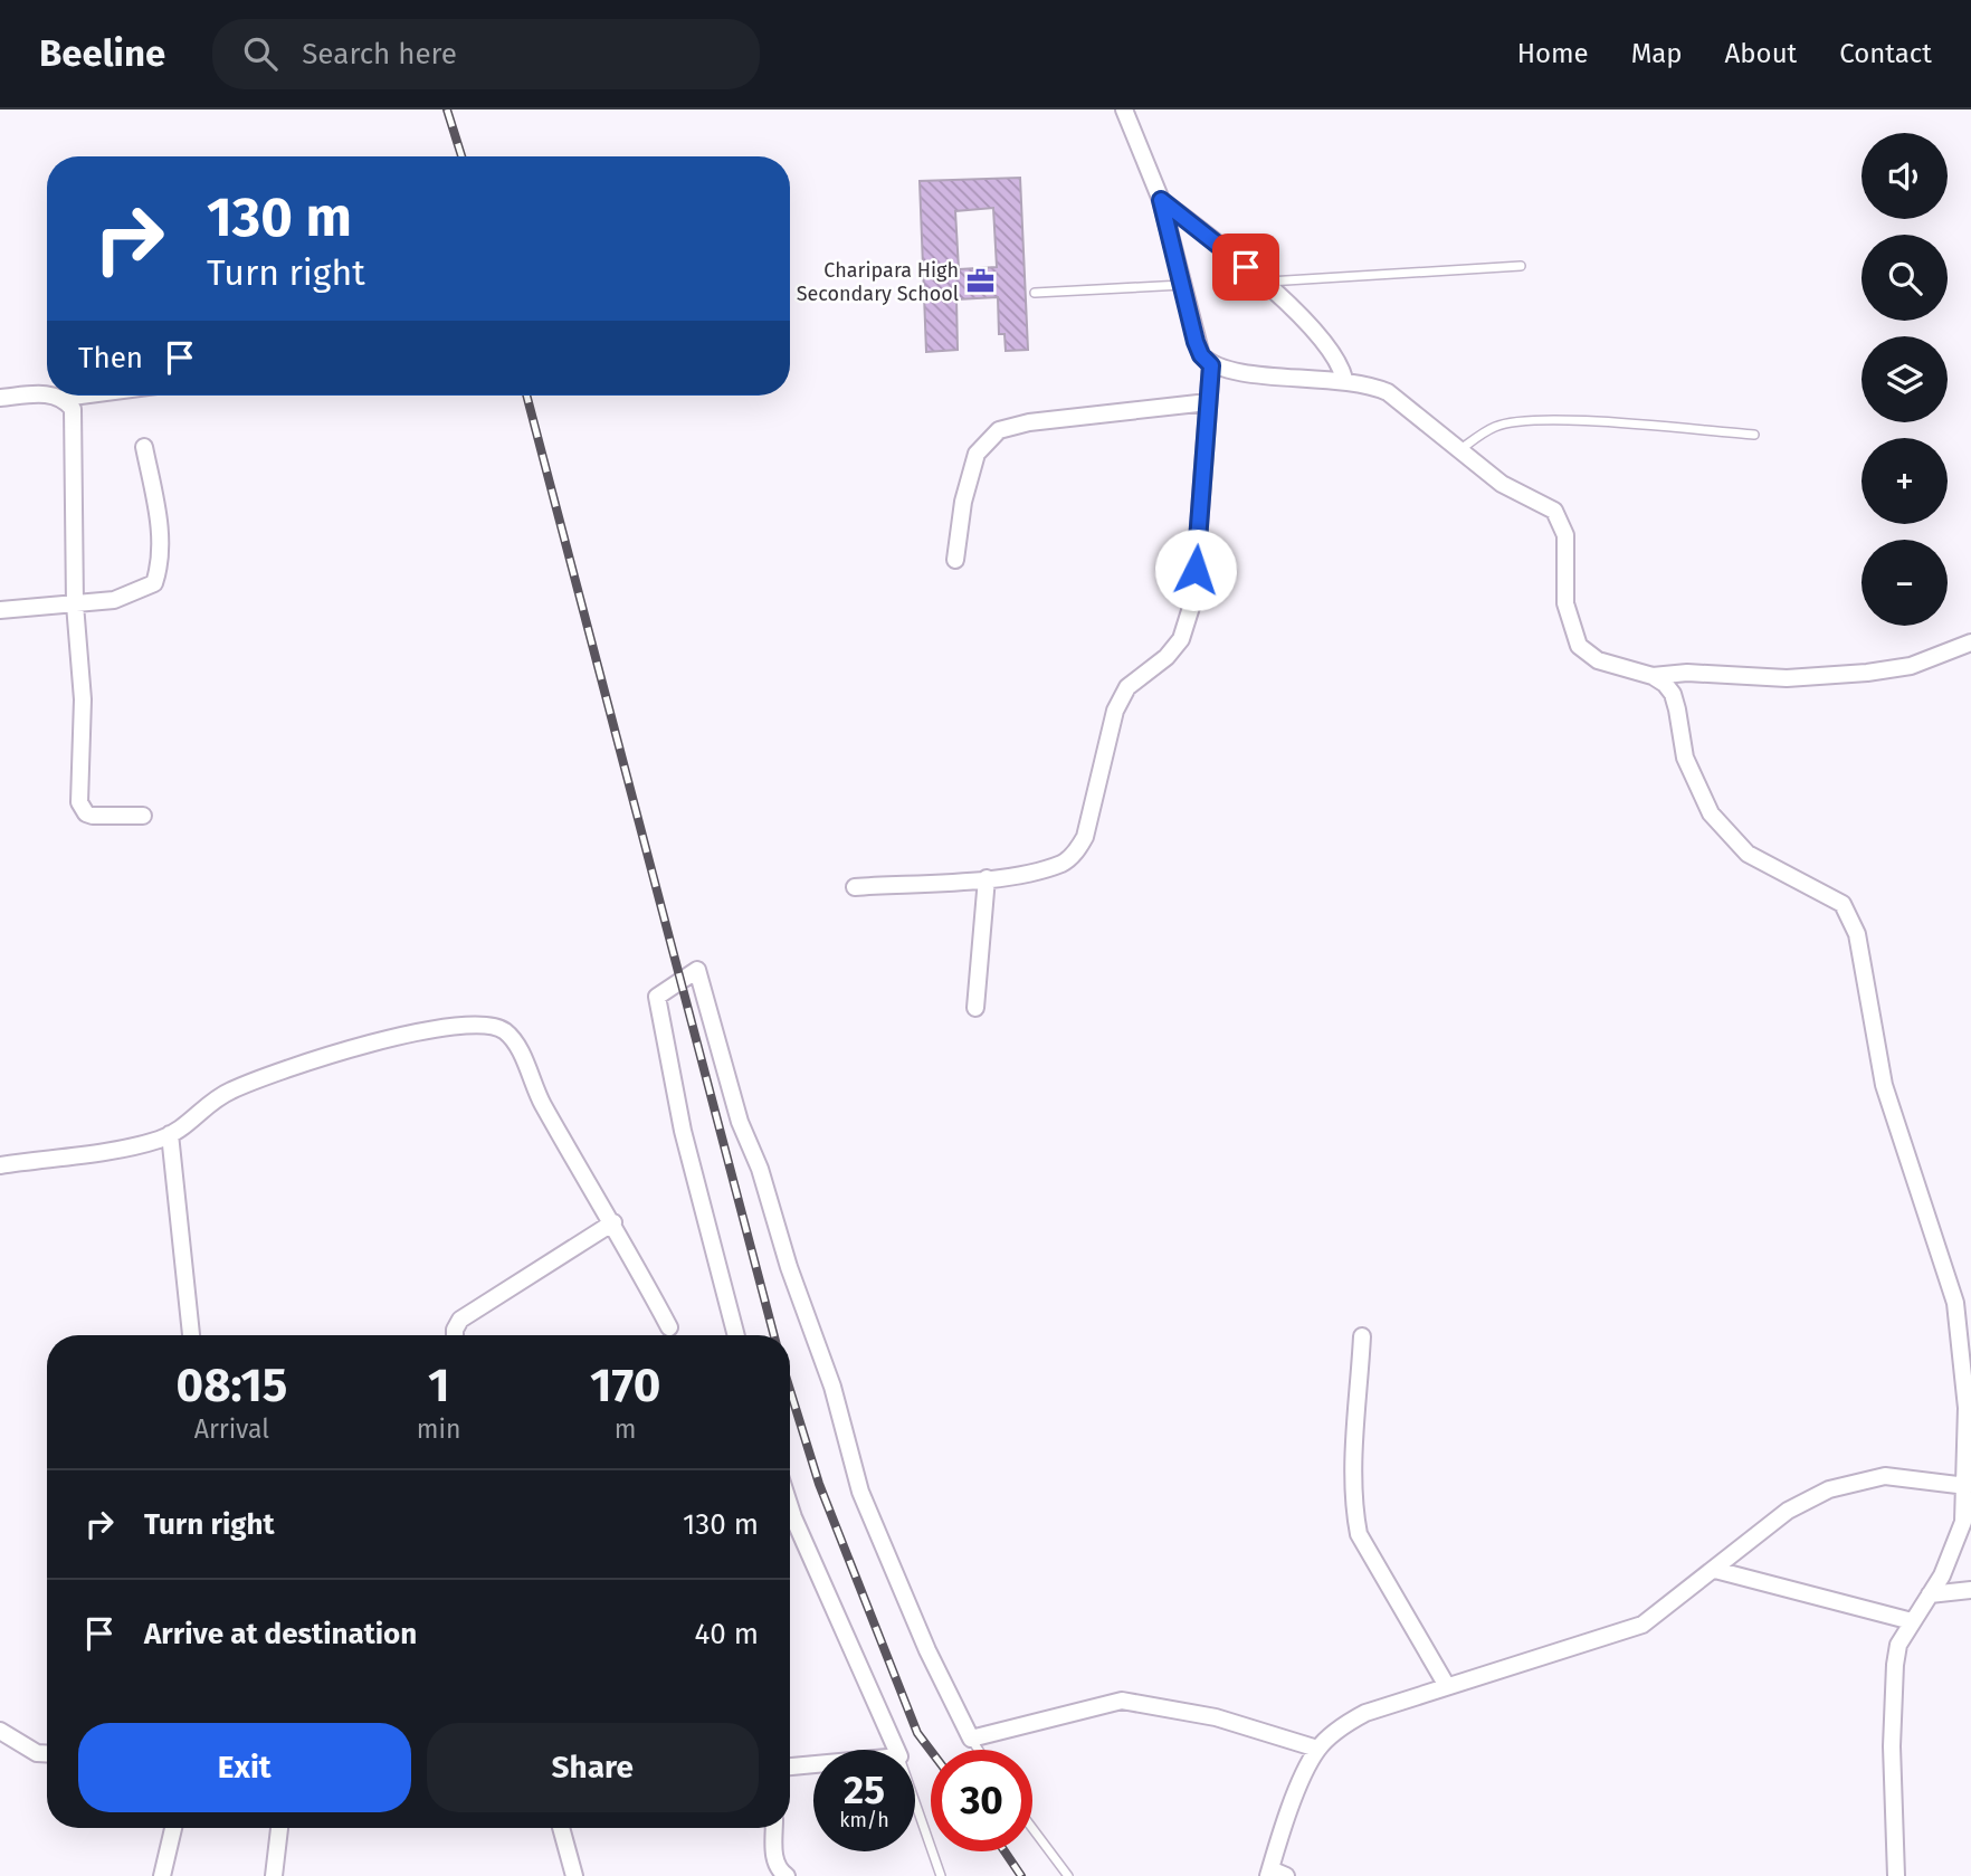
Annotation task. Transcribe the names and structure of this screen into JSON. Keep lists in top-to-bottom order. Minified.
{"places":{"office":["Charipara High Secondary School"]},"page":{"header":"Beeline","search":"Search here","nav":["Home","Map","About","Contact"],"map_buttons":["+","−"],"turn":["130 m","Turn right"],"then":"Then","eta":["08:15","Arrival","1","min","170","m"],"list":[{"name":"Turn right","value":"130 m"},{"name":"Arrive at destination","value":"40 m"}],"buttons":["Exit","Share"],"speed":"25 km/h","limit":"30"}}
